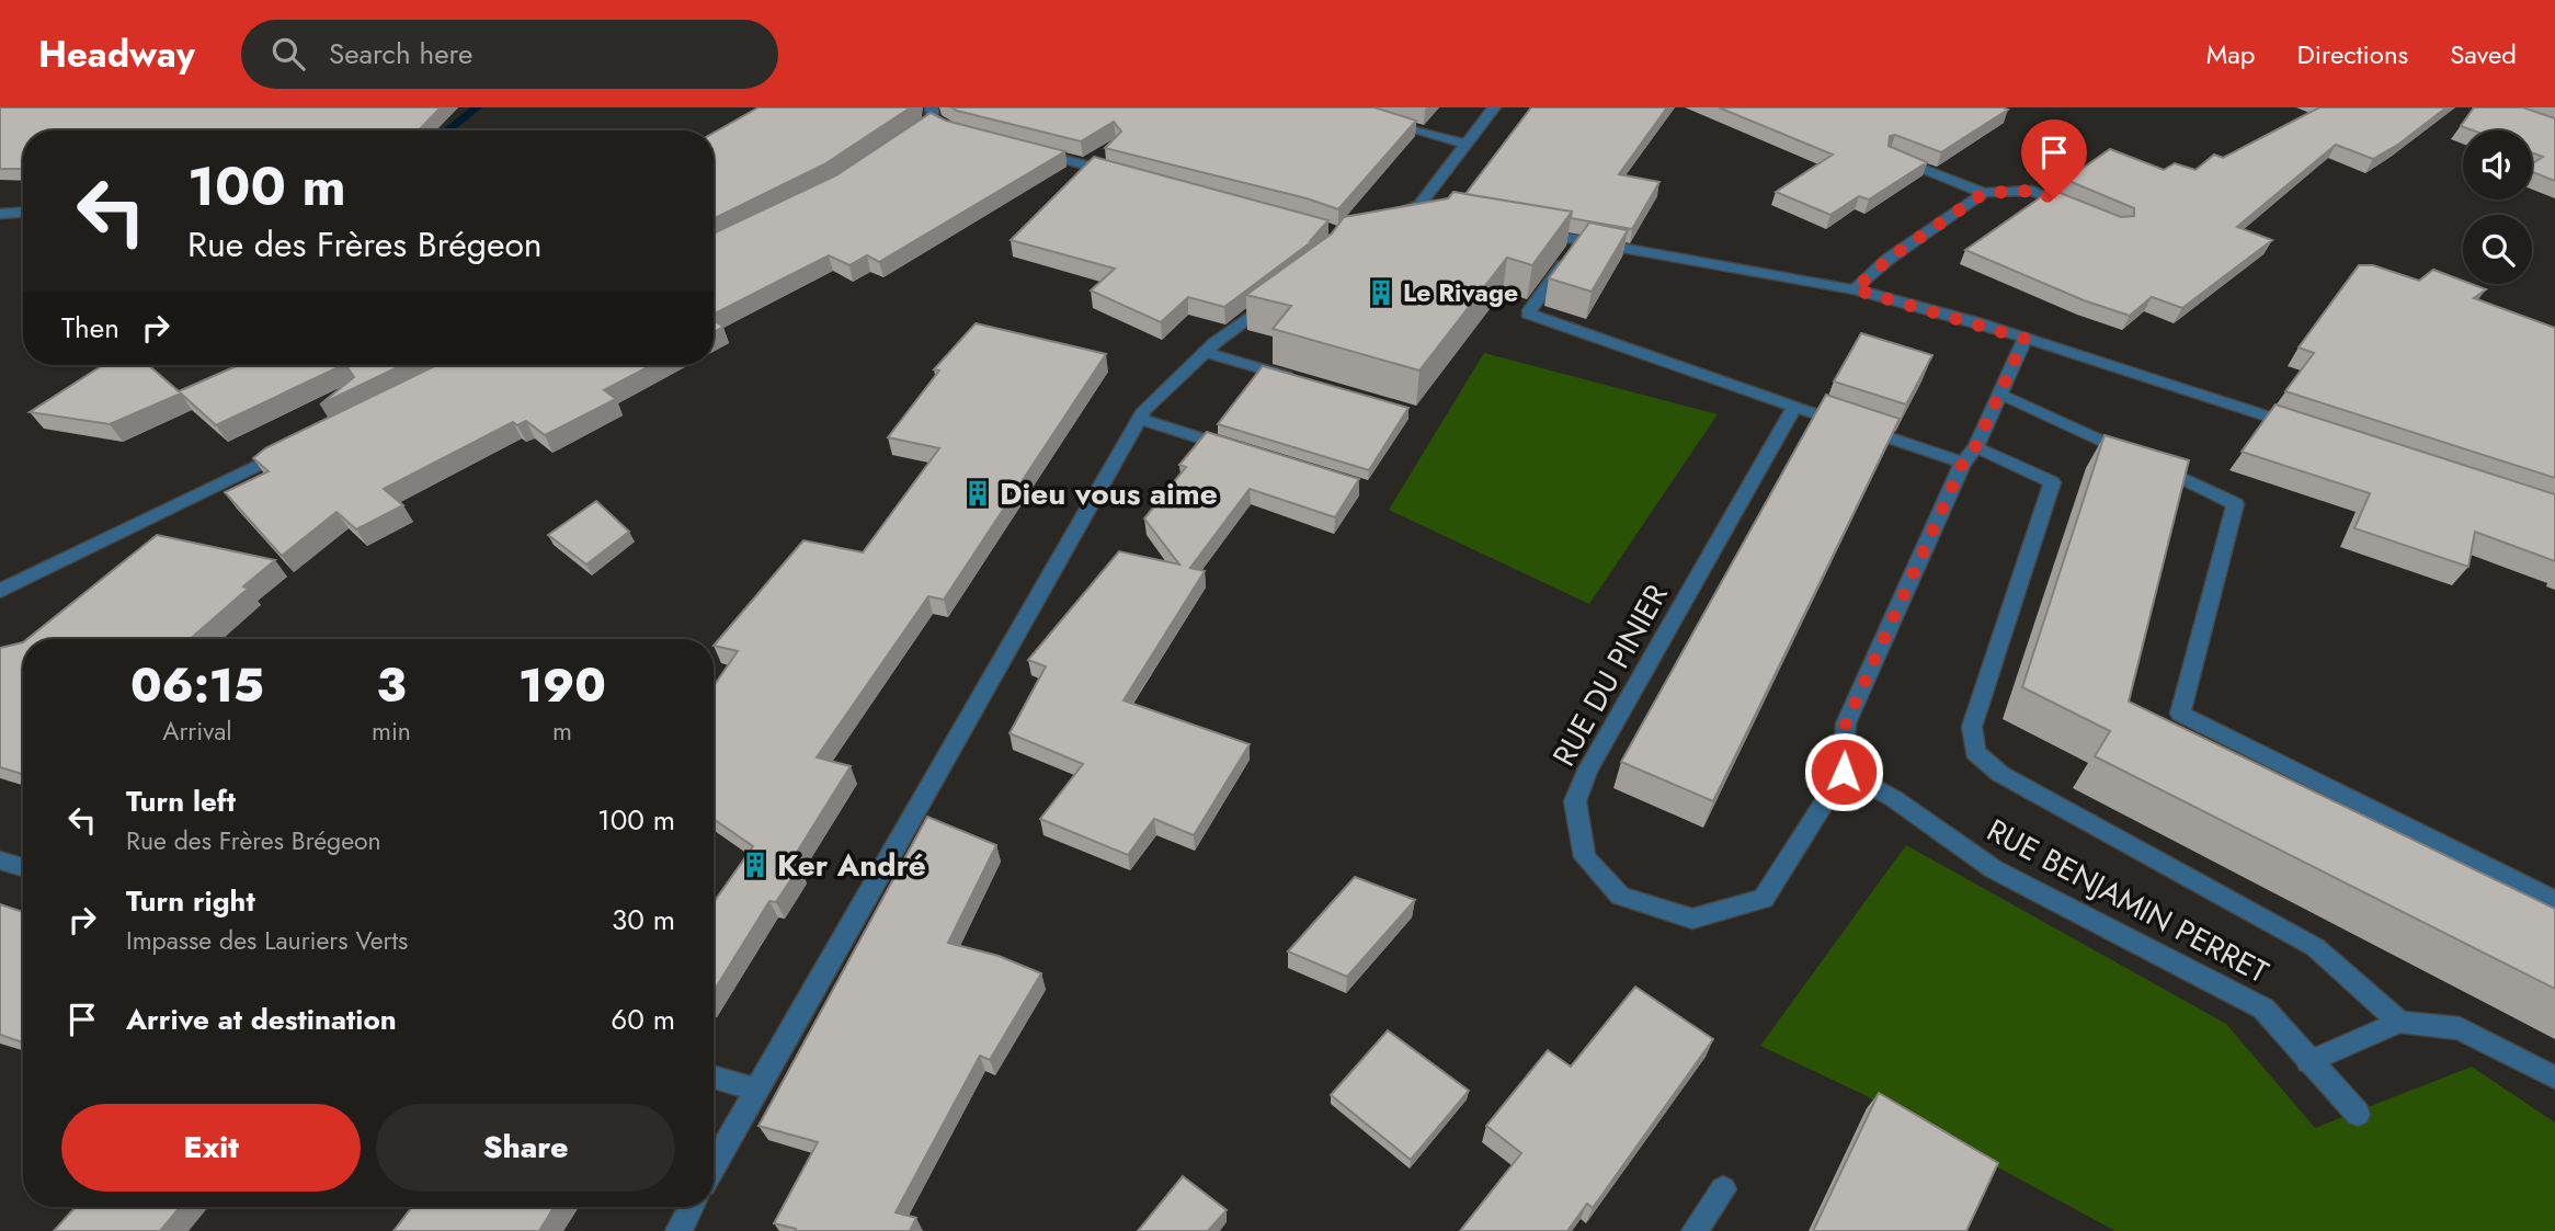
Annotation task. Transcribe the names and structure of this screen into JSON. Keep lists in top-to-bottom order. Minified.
{"streets":{"street":["RUE DU PINIER","RUE BENJAMIN PERRET"]},"crossings":[["RUE DU PINIER","RUE BENJAMIN PERRET"]],"places":{"building":["Le Rivage","Dieu vous aime","Ker André"]},"page":{"header":"Headway","search":"Search here","nav":["Map","Directions","Saved"],"turn":["100 m","Rue des Frères Brégeon"],"then":"Then","eta":["06:15","Arrival","3","min","190","m"],"list":[{"name":"Turn left","note":"Rue des Frères Brégeon","value":"100 m"},{"name":"Turn right","note":"Impasse des Lauriers Verts","value":"30 m"},{"name":"Arrive at destination","value":"60 m"}],"buttons":["Exit","Share"]}}
